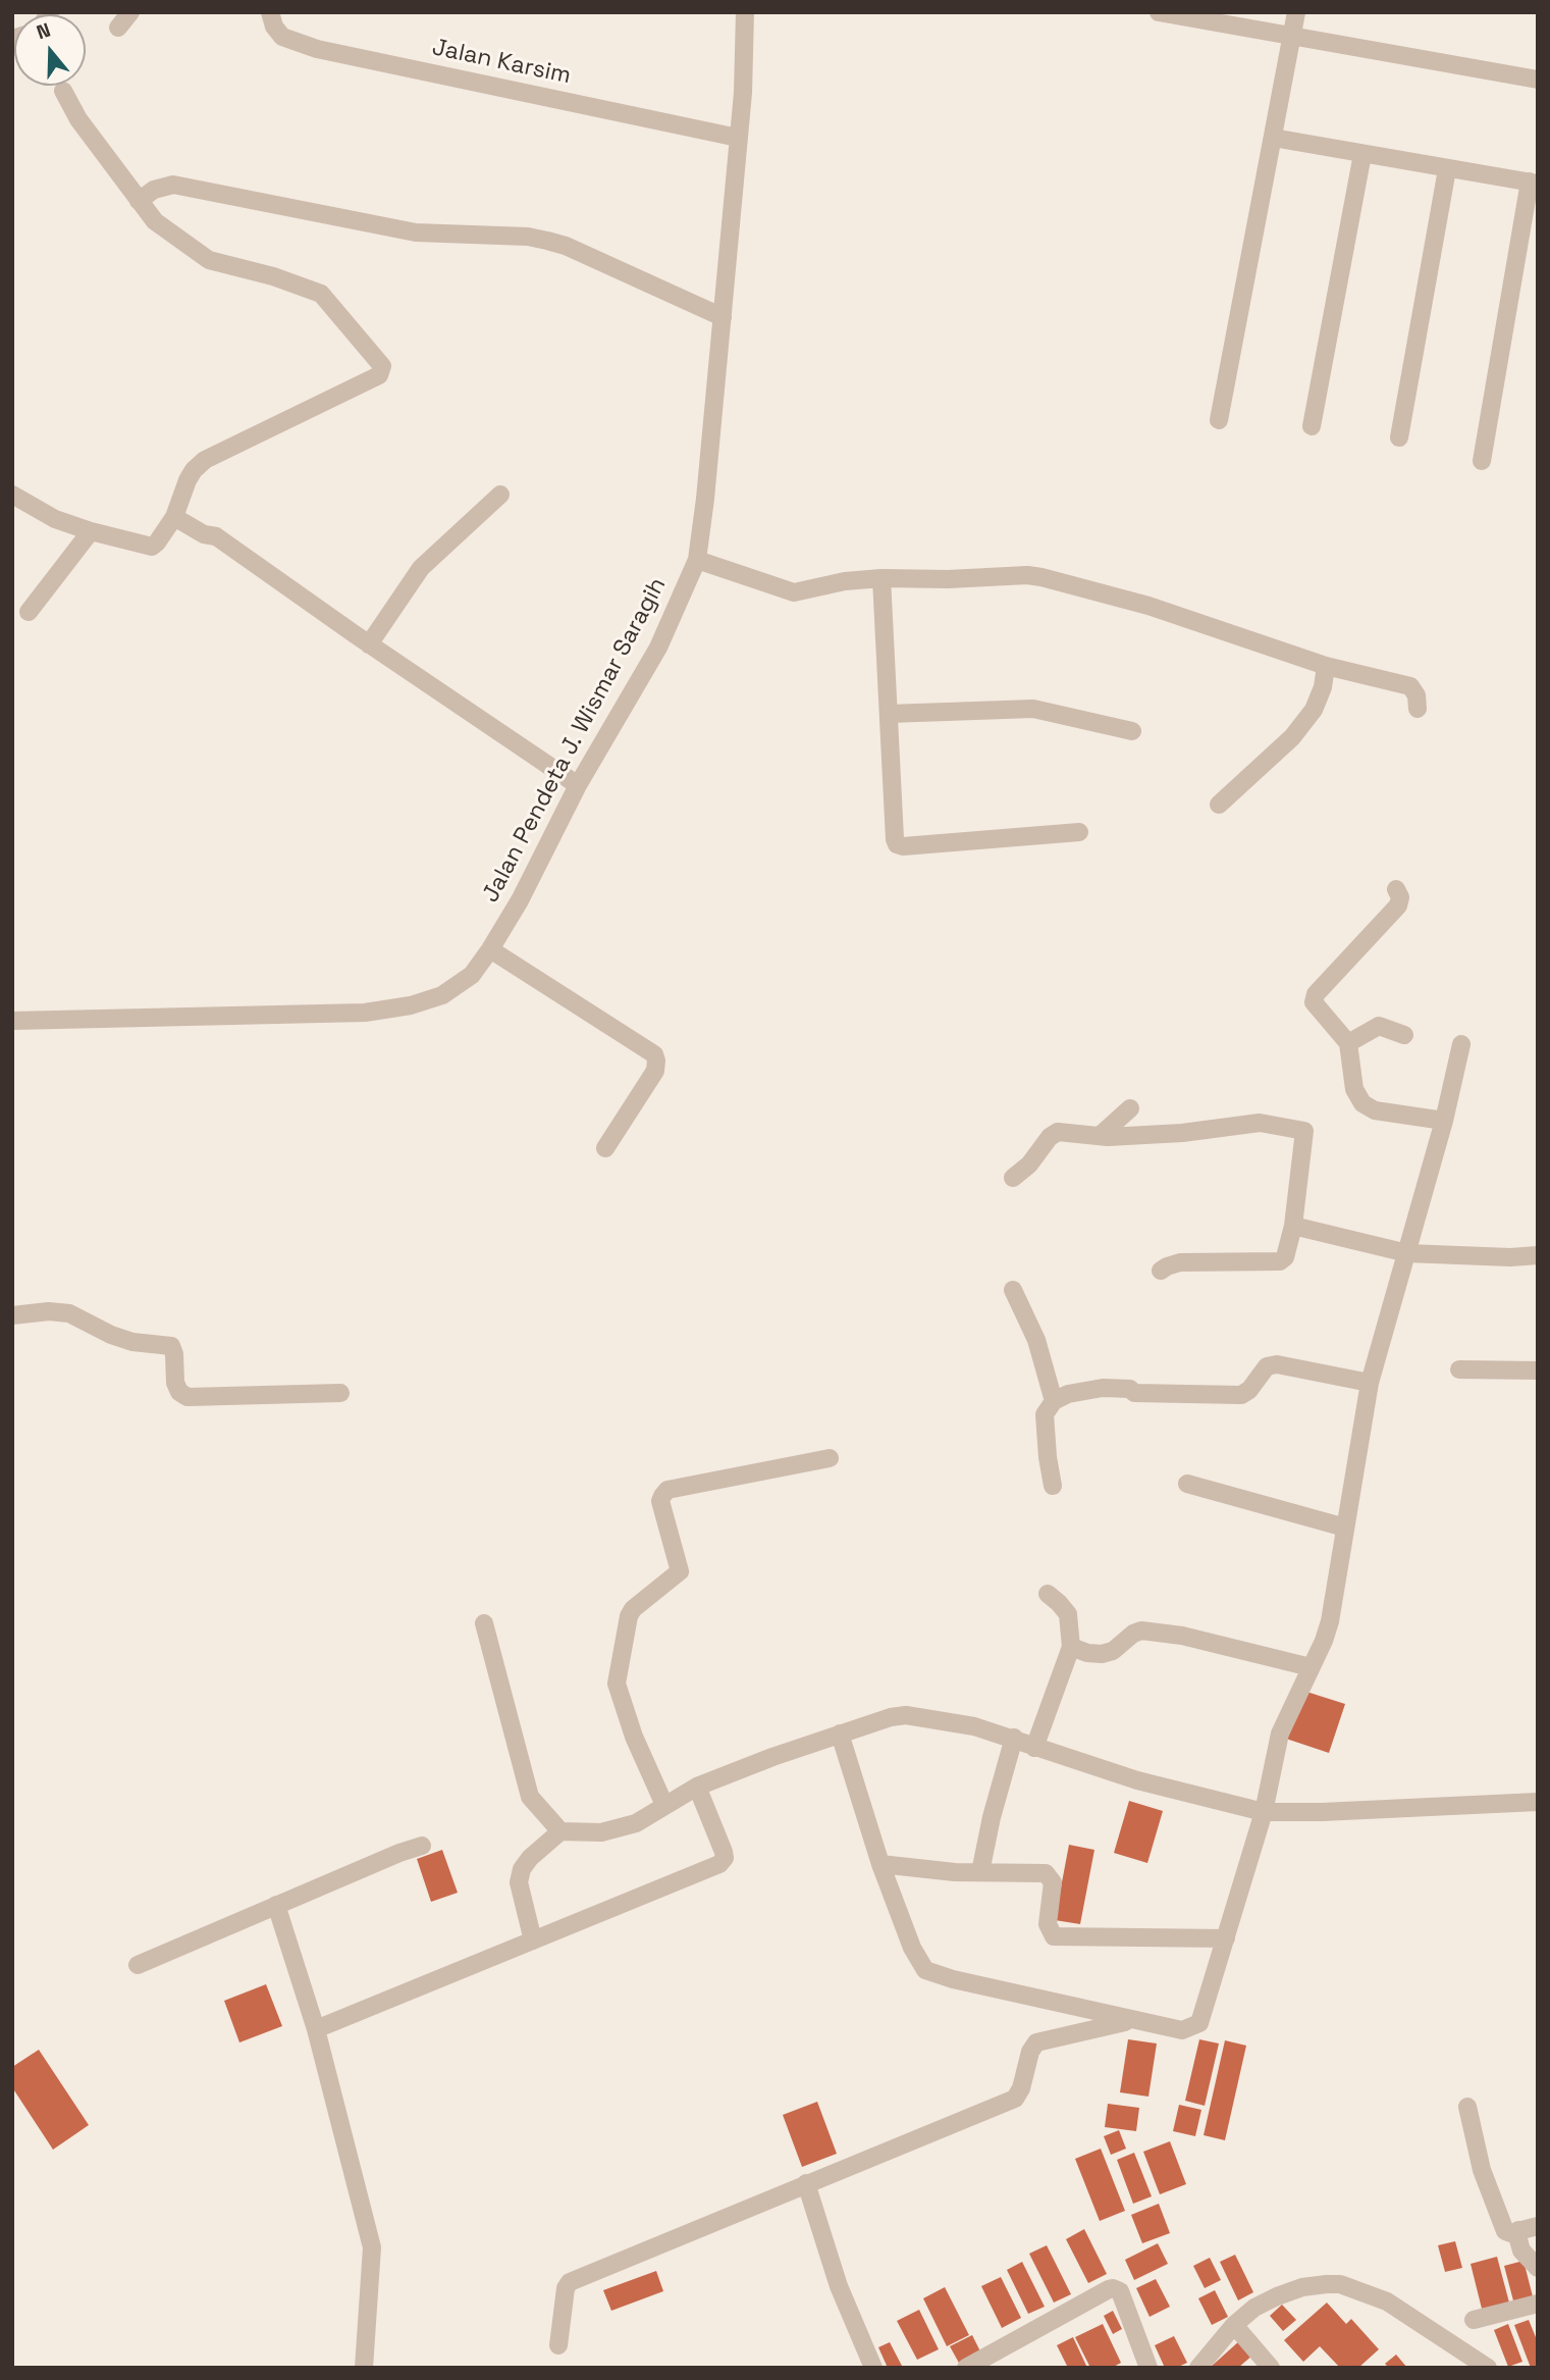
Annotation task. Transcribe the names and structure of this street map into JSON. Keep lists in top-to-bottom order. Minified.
{"streets":{"street":["Jalan Karsim","Jalan Pendeta J. Wismar Saragih"]},"crossings":[["Jalan Karsim","Jalan Pendeta J. Wismar Saragih"]],"north":"top"}
